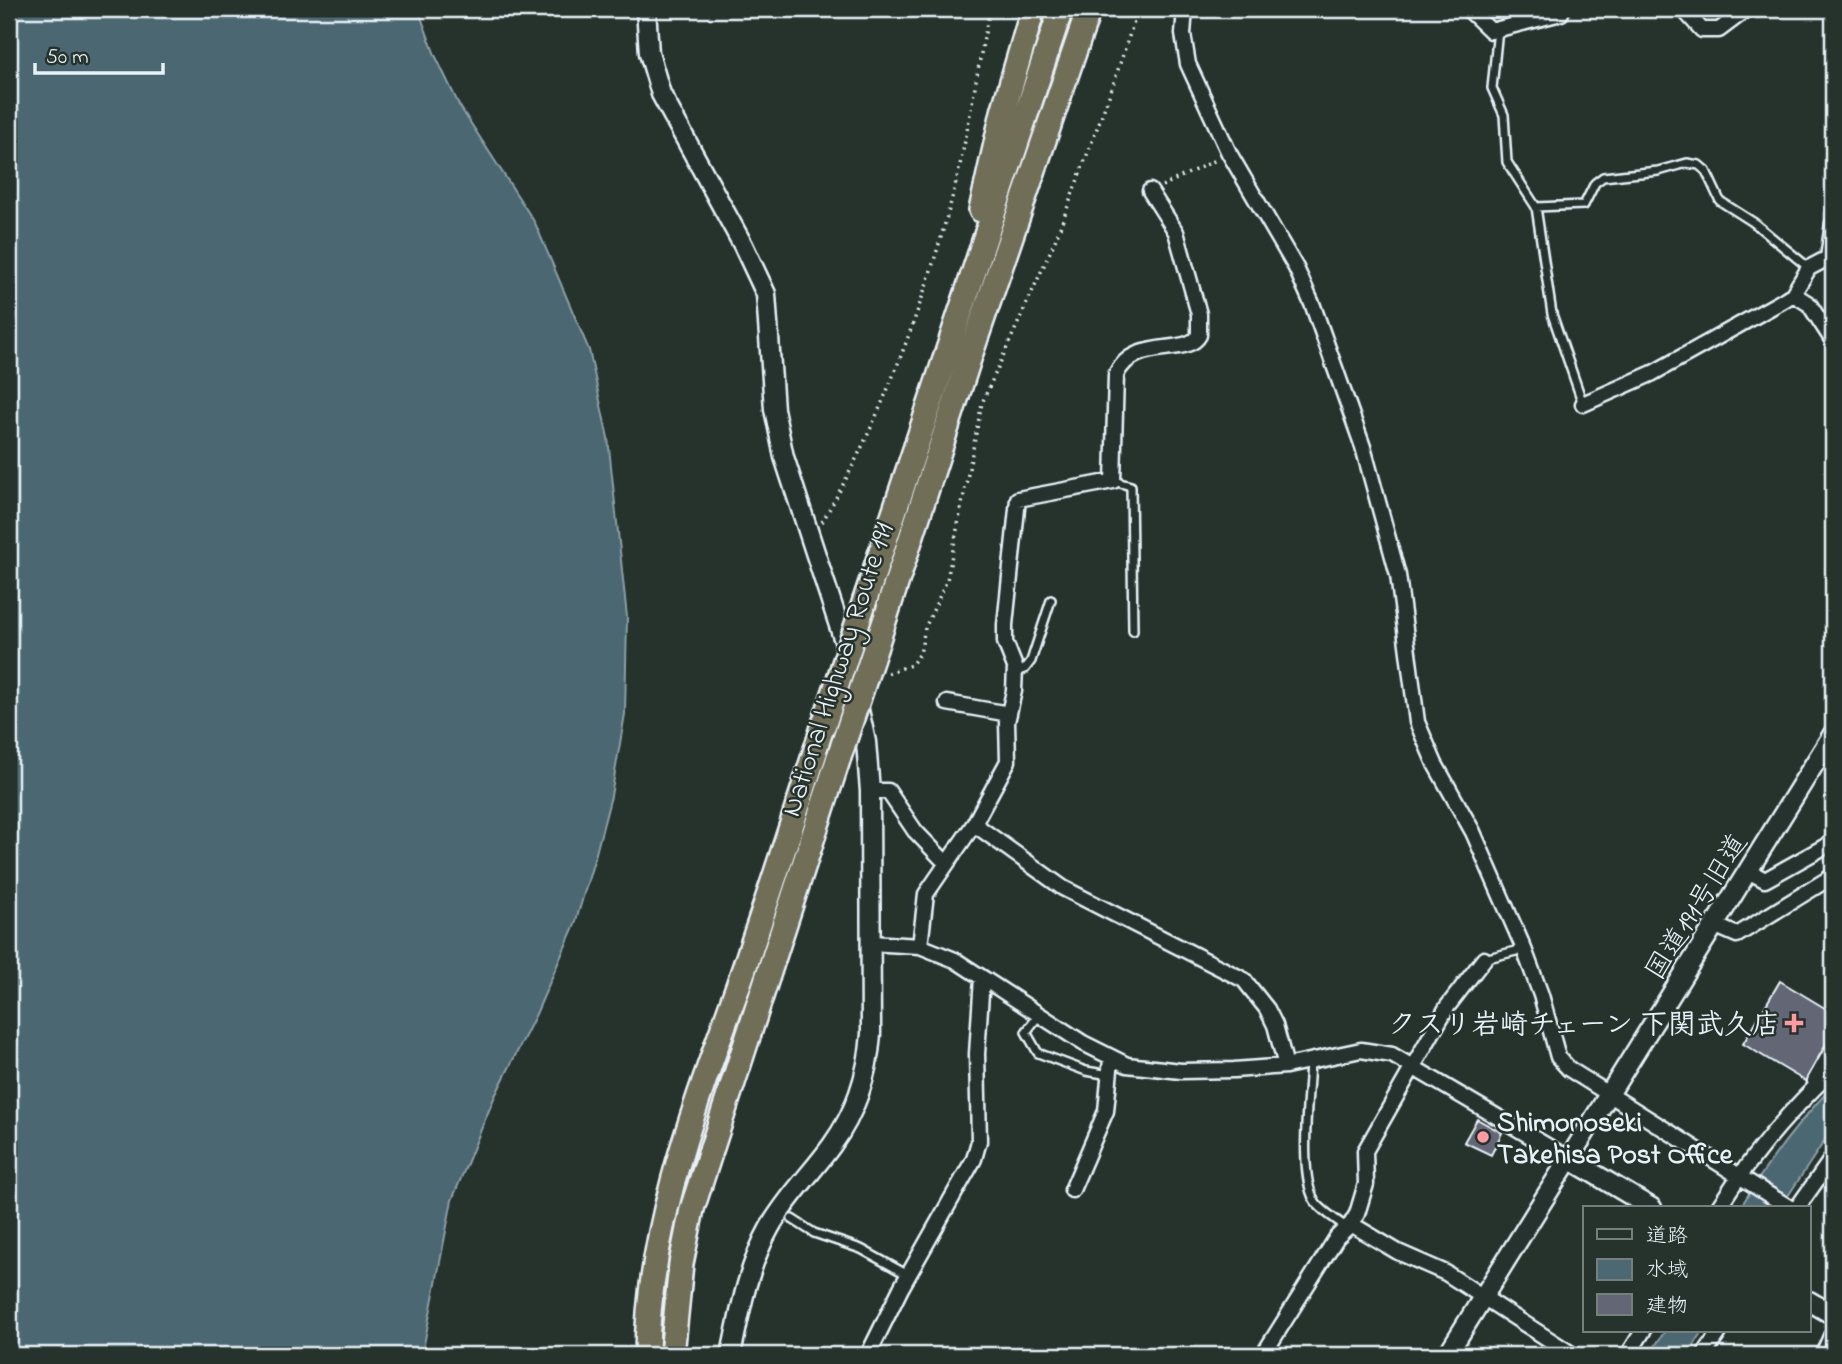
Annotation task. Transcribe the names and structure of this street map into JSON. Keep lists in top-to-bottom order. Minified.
{"streets":{"highway":["National Highway Route 191"],"street":["国道191号旧道"]},"places":{"health":["クスリ岩崎チェーン 下関武久店"],"other":["Shimonoseki Takehisa Post Office"]},"legend":["道路","水域","建物"],"scale_bar":"50 m"}
